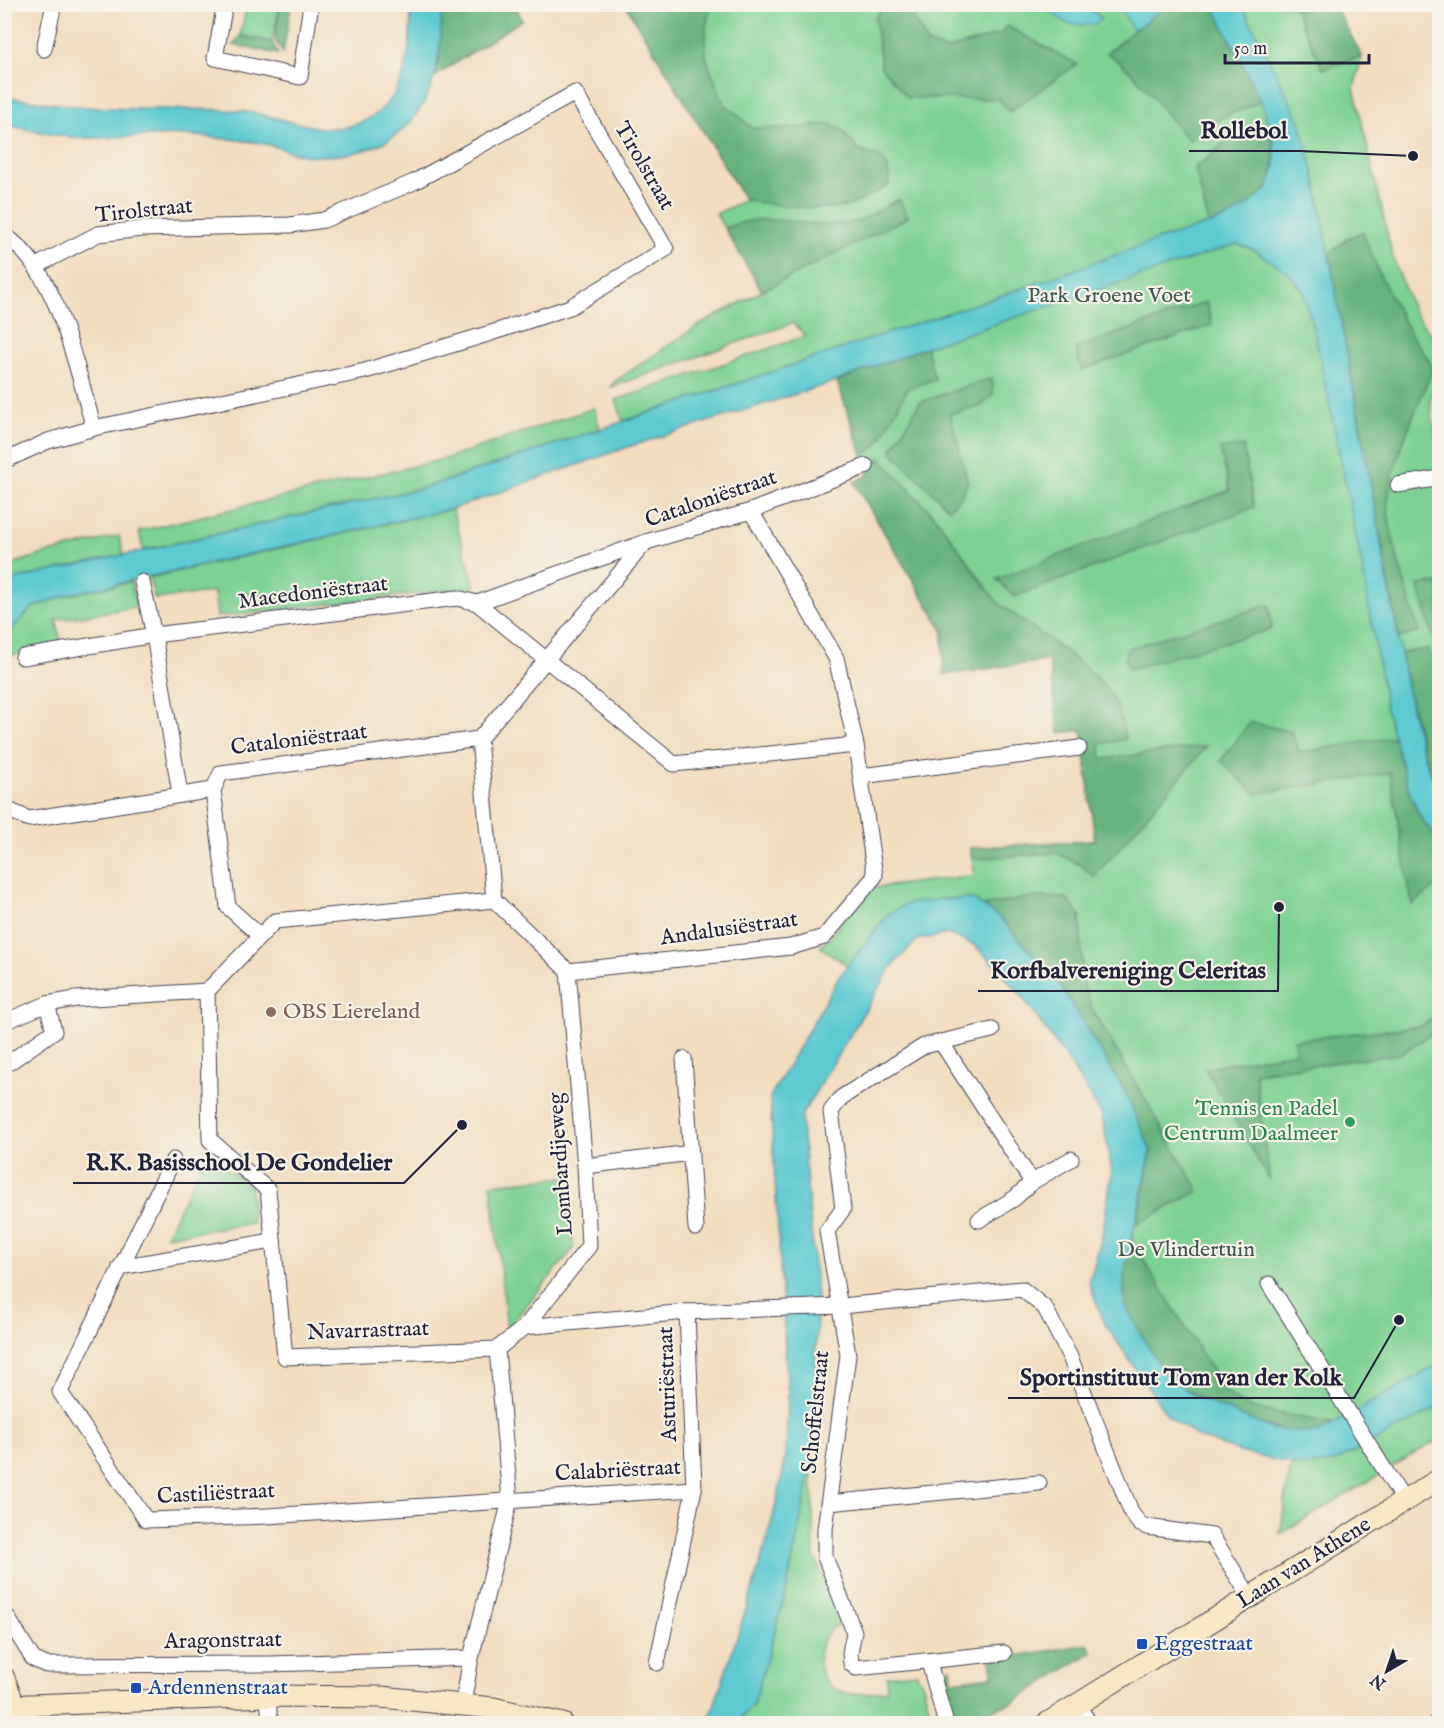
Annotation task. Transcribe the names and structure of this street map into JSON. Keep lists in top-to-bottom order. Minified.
{"streets":{"street":["Tirolstraat","Cataloniëstraat","Macedoniëstraat","Andalusiëstraat","Lombardijeweg","Navarrastraat","Asturiëstraat","Schoffelstraat","Calabriëstraat","Castiliëstraat","Laan van Athene","Aragonstraat"]},"crossings":[["Cataloniëstraat","Macedoniëstraat"],["Cataloniëstraat","Andalusiëstraat"],["Andalusiëstraat","Lombardijeweg"],["Lombardijeweg","Navarrastraat"],["Lombardijeweg","Asturiëstraat"],["Asturiëstraat","Schoffelstraat"],["Asturiëstraat","Calabriëstraat"],["Calabriëstraat","Castiliëstraat"]],"parks":["Park Groene Voet","De Vlindertuin"],"places":{"other":["Rollebol","Korfbalvereniging Celeritas","OBS Liereland","Tennis en Padel Centrum Daalmeer","R.K. Basisschool De Gondelier","Sportinstituut Tom van der Kolk"],"transit":["Eggestraat","Ardennenstraat"]},"scale_bar":"50 m","north":"bottom left"}
